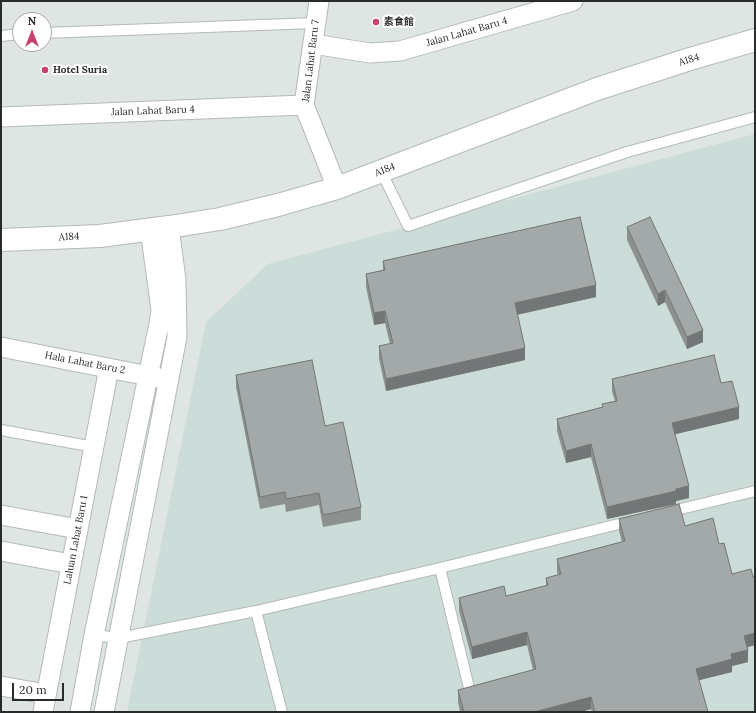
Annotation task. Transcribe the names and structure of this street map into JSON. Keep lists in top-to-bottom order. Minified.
{"streets":{"main road":["A184"],"street":["Jalan Lahat Baru 4","Jalan Lahat Baru 7","Hala Lahat Baru 2","Laluan Lahat Baru 1"]},"crossings":[["Jalan Lahat Baru 4","Jalan Lahat Baru 7"],["A184","Jalan Lahat Baru 7"],["Hala Lahat Baru 2","Laluan Lahat Baru 1"]],"places":["素食館","Hotel Suria"],"scale_bar":"20 m","north":"top"}
